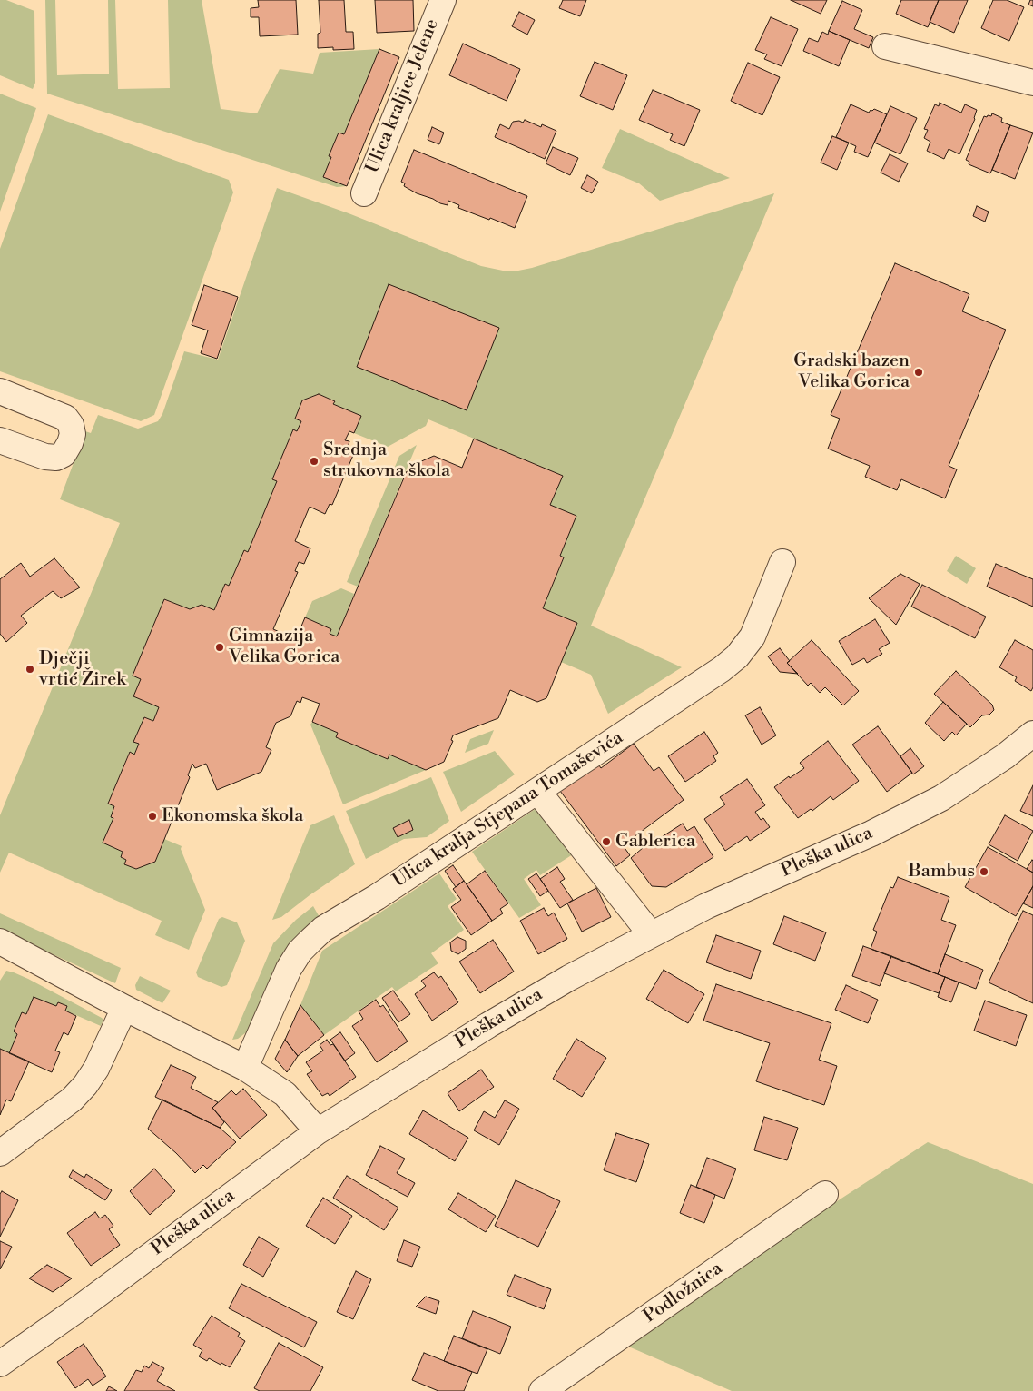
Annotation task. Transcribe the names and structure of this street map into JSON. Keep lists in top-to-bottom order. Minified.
{"streets":{"street":["Ulica kraljice Jelene","Ulica kralja Stjepana Tomaševića","Pleška ulica","Podložnica"]},"places":["Gradski bazen Velika Gorica","Srednja strukovna škola","Gimnazija Velika Gorica","Dječji vrtić Žirek","Ekonomska škola","Gablerica","Bambus"]}
